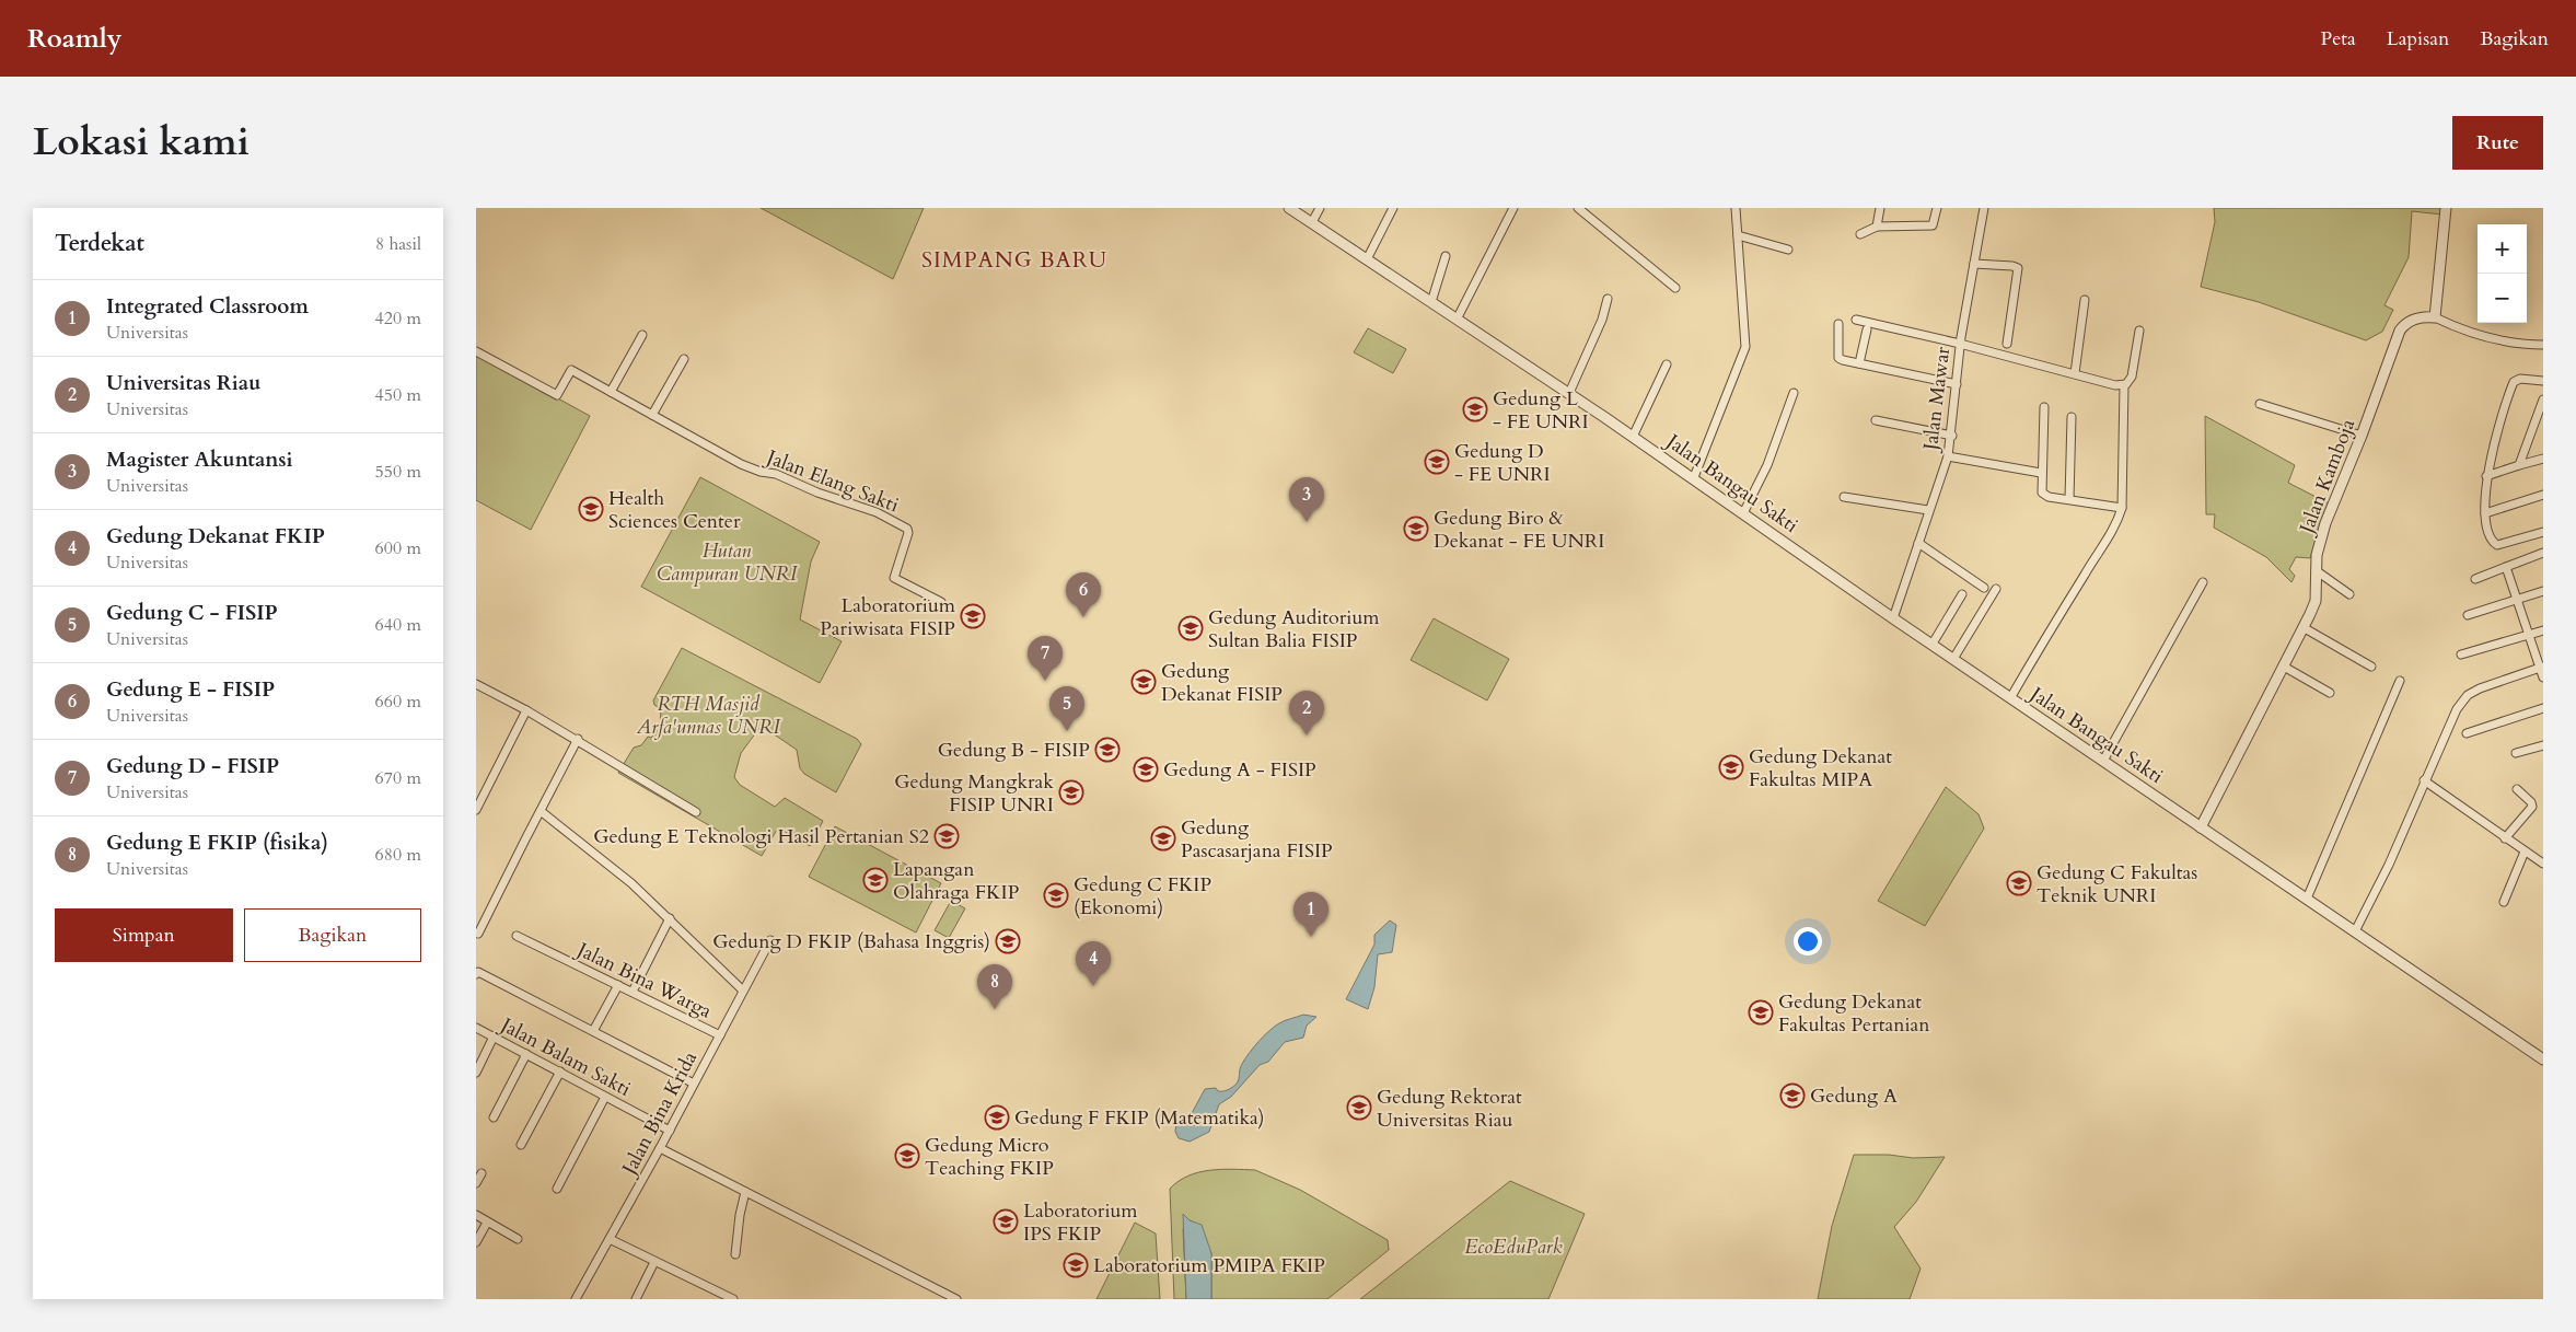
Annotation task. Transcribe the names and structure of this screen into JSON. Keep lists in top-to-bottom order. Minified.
{"streets":{"street":["Jalan Mawar","Jalan Kamboja","Jalan Elang Sakti","Jalan Bangau Sakti","Jalan Bina Warga","Jalan Balam Sakti","Jalan Bina Krida"]},"crossings":[["Jalan Mawar","Jalan Bangau Sakti"],["Jalan Kamboja","Jalan Bangau Sakti"],["Jalan Bina Warga","Jalan Bina Krida"],["Jalan Balam Sakti","Jalan Bina Krida"]],"districts":["SIMPANG BARU"],"parks":["Hutan Campuran UNRI","RTH Masjid Arfa'unnas UNRI","EcoEduPark"],"places":{"school or university":["Gedung L - FE UNRI","Gedung D - FE UNRI","Health Sciences Center","Gedung Biro & Dekanat - FE UNRI","Laboratorium Pariwisata FISIP","Gedung Auditorium Sultan Balia FISIP","Gedung Dekanat FISIP","Gedung B - FISIP","Gedung Dekanat Fakultas MIPA","Gedung A - FISIP","Gedung Mangkrak FISIP UNRI","Gedung E Teknologi Hasil Pertanian S2","Gedung Pascasarjana FISIP","Lapangan Olahraga FKIP","Gedung C Fakultas Teknik UNRI","Gedung C FKIP (Ekonomi)","Gedung D FKIP (Bahasa Inggris)","Gedung Dekanat Fakultas Pertanian","Gedung A","Gedung Rektorat Universitas Riau","Gedung F FKIP (Matematika)","Gedung Micro Teaching FKIP","Laboratorium IPS FKIP","Laboratorium PMIPA FKIP"]},"page":{"header":"Roamly","nav":["Peta","Lapisan","Bagikan"],"title":"Lokasi kami","buttons":["Rute",["Simpan","Bagikan"]],"heading":["Terdekat","8 hasil"],"map_buttons":["+","−"],"list":[{"mark":"1","name":"Integrated Classroom","note":"Universitas","value":"420 m"},{"mark":"2","name":"Universitas Riau","note":"Universitas","value":"450 m"},{"mark":"3","name":"Magister Akuntansi","note":"Universitas","value":"550 m"},{"mark":"4","name":"Gedung Dekanat FKIP","note":"Universitas","value":"600 m"},{"mark":"5","name":"Gedung C - FISIP","note":"Universitas","value":"640 m"},{"mark":"6","name":"Gedung E - FISIP","note":"Universitas","value":"660 m"},{"mark":"7","name":"Gedung D - FISIP","note":"Universitas","value":"670 m"},{"mark":"8","name":"Gedung E FKIP (fisika)","note":"Universitas","value":"680 m"}],"pins":["3","6","7","5","2","1","4","8"]}}
